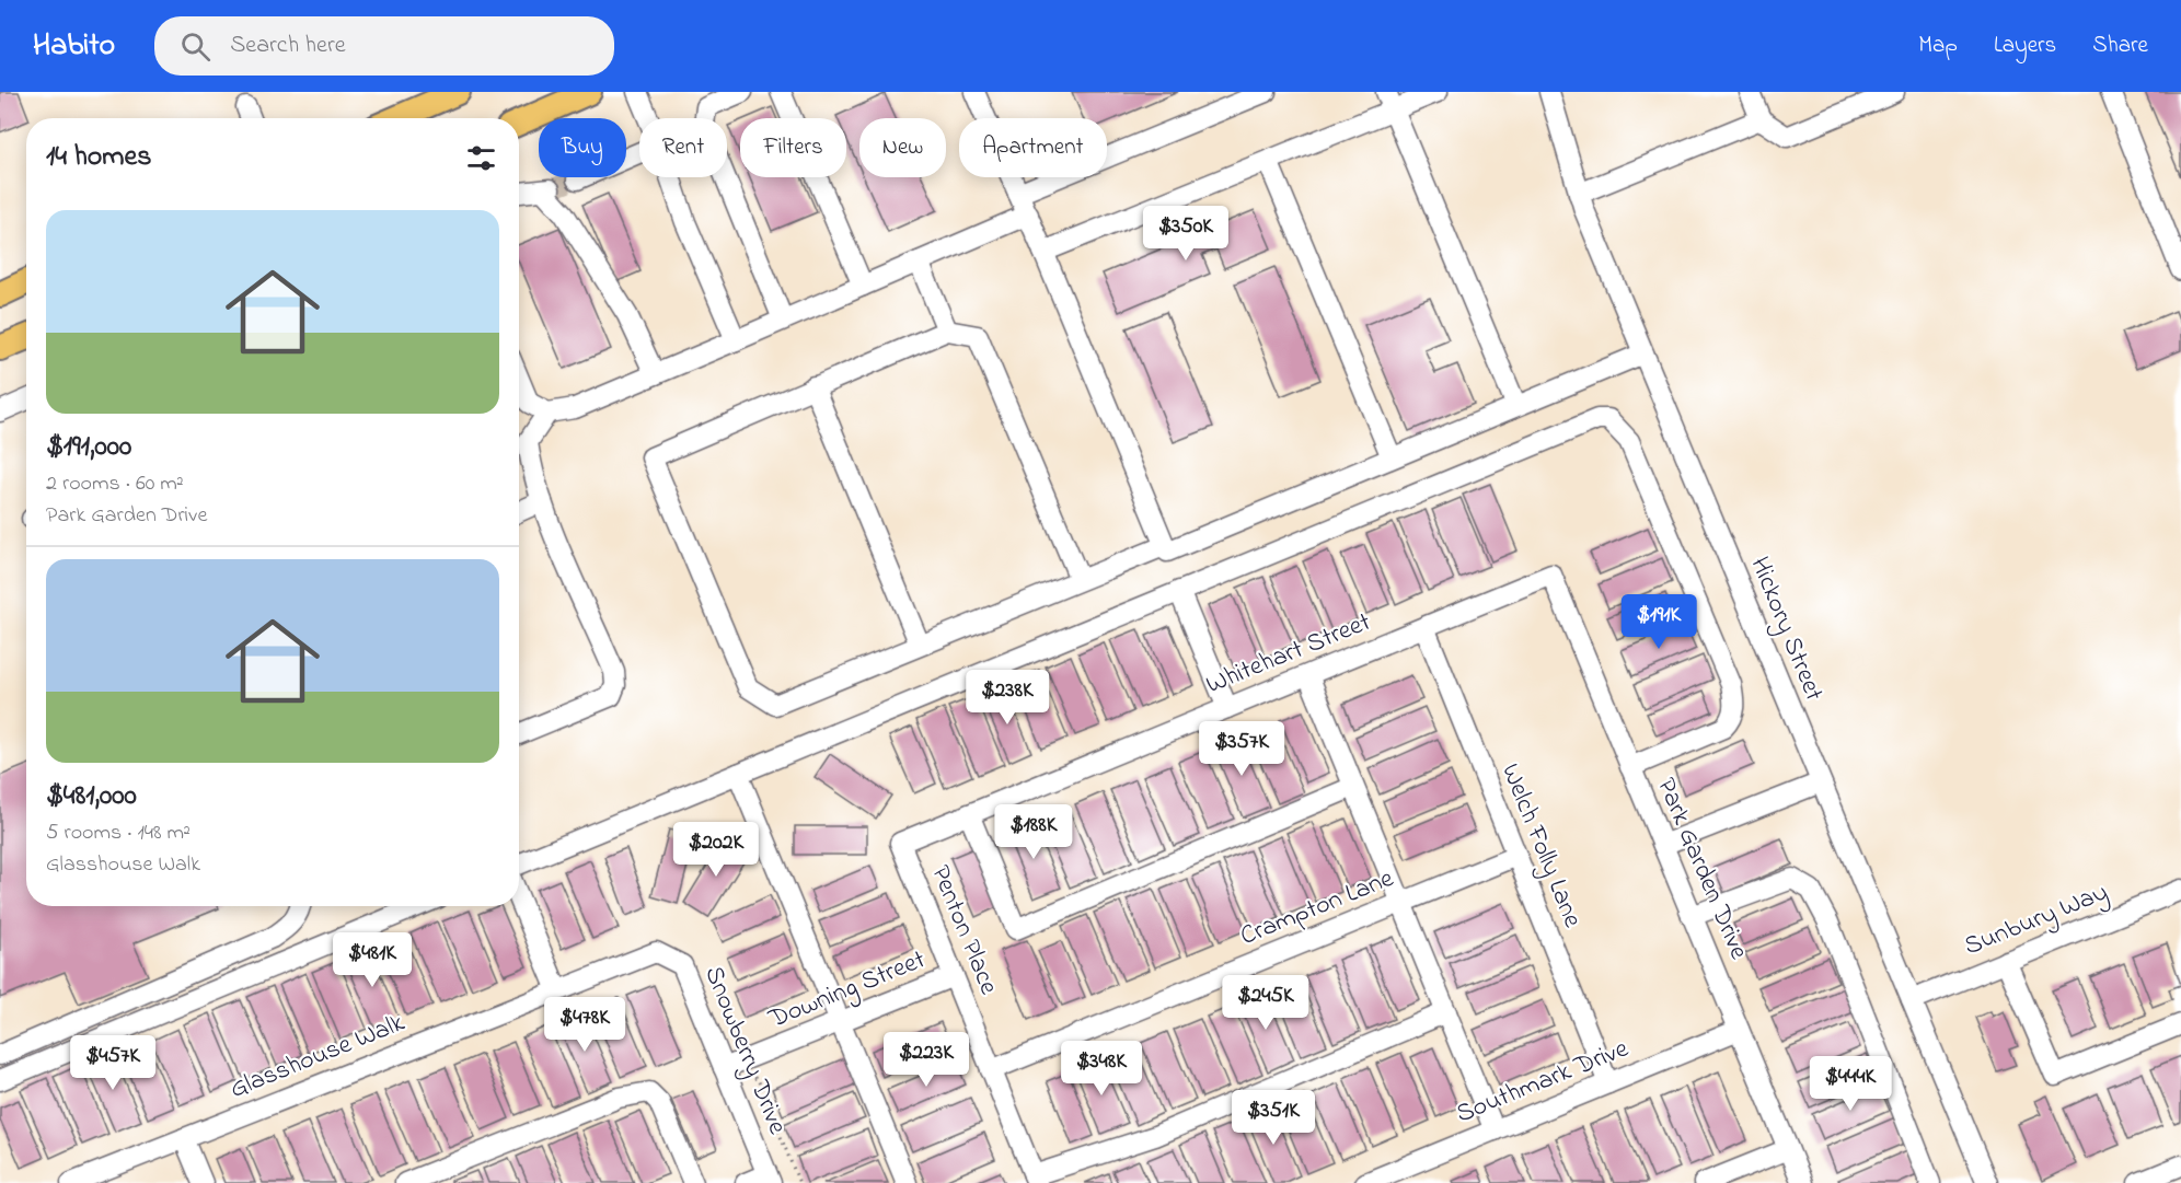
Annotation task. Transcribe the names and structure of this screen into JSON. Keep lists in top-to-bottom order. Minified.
{"streets":{"street":["Hickory Street","Whitehart Street","Welch Folly Lane","Park Garden Drive","Crampton Lane","Sunbury Way","Penton Place","Downing Street","Snowberry Drive","Glasshouse Walk","Southmark Drive"]},"crossings":[["Hickory Street","Sunbury Way"],["Whitehart Street","Welch Folly Lane"],["Whitehart Street","Park Garden Drive"],["Whitehart Street","Penton Place"],["Welch Folly Lane","Crampton Lane"],["Welch Folly Lane","Southmark Drive"],["Park Garden Drive","Southmark Drive"],["Crampton Lane","Penton Place"],["Penton Place","Downing Street"],["Downing Street","Snowberry Drive"],["Snowberry Drive","Glasshouse Walk"]],"page":{"header":"Habito","search":"Search here","nav":["Map","Layers","Share"],"chip":["Buy","Rent","Filters","New","Apartment"],"heading":"14 homes","list":[{"name":"$191,000","note":"2 rooms · 60 m² · Park Garden Drive"},{"name":"$481,000","note":"5 rooms · 148 m² · Glasshouse Walk"}],"price":["$350K","$191K","$238K","$357K","$188K","$202K","$481K","$245K","$478K","$223K","$457K","$348K","$444K","$351K"]}}
